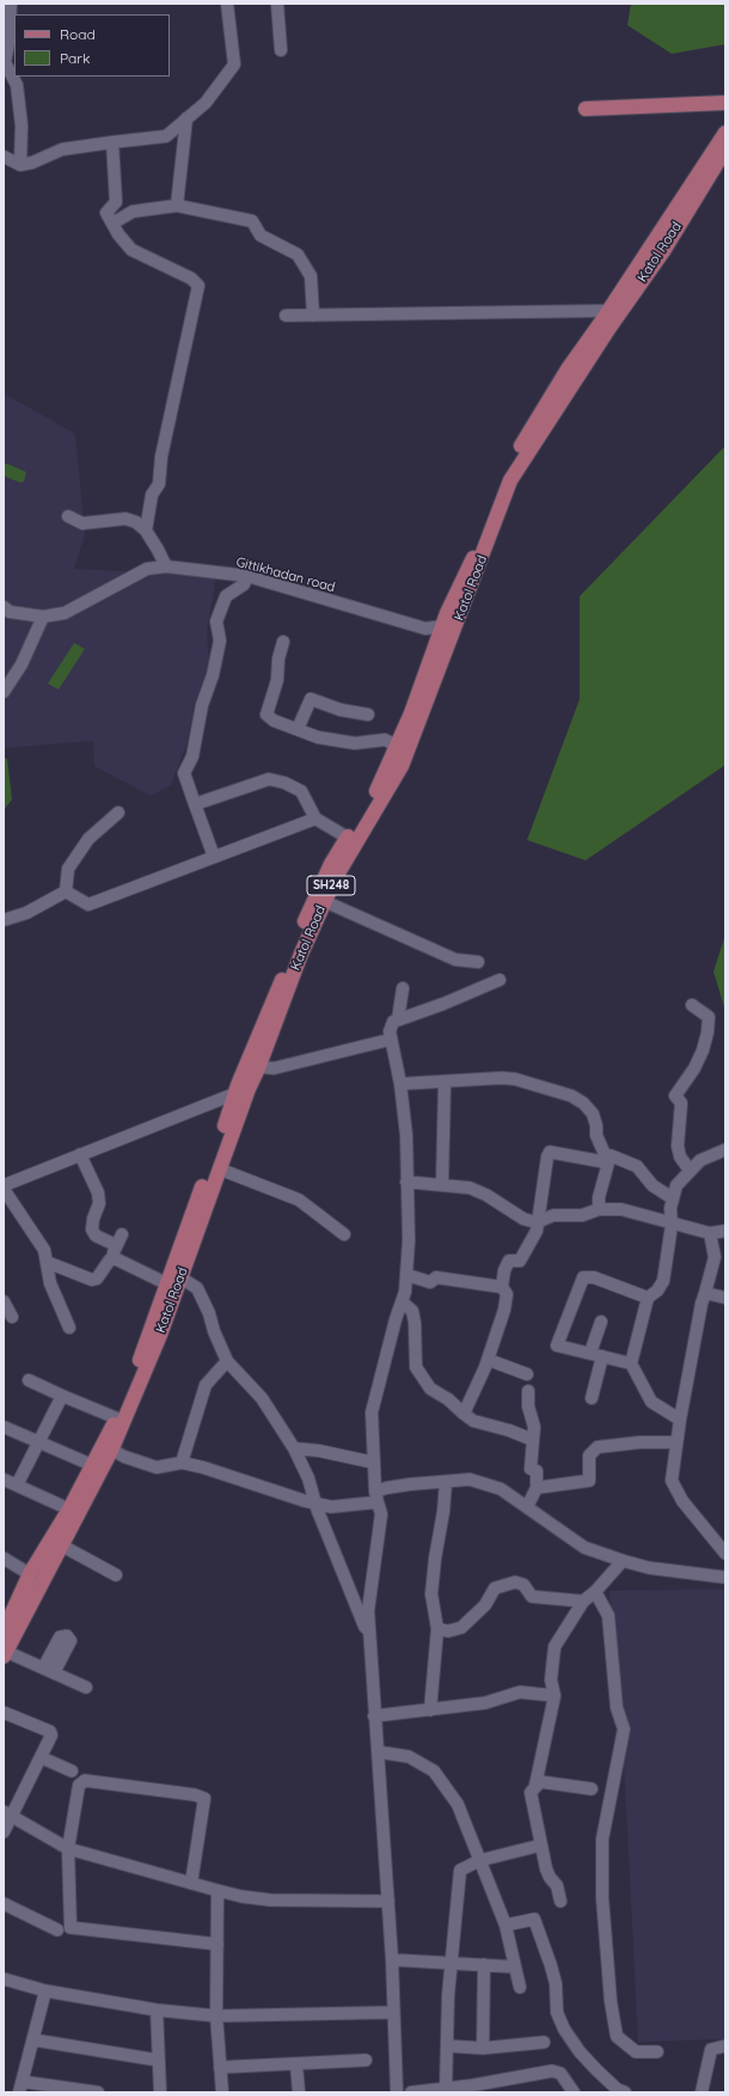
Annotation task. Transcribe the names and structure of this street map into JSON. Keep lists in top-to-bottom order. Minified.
{"streets":{"main road":["Katol Road","SH248"],"street":["Gittikhadan road"]},"crossings":[["Katol Road","Gittikhadan road"]],"legend":["Road","Park"]}
